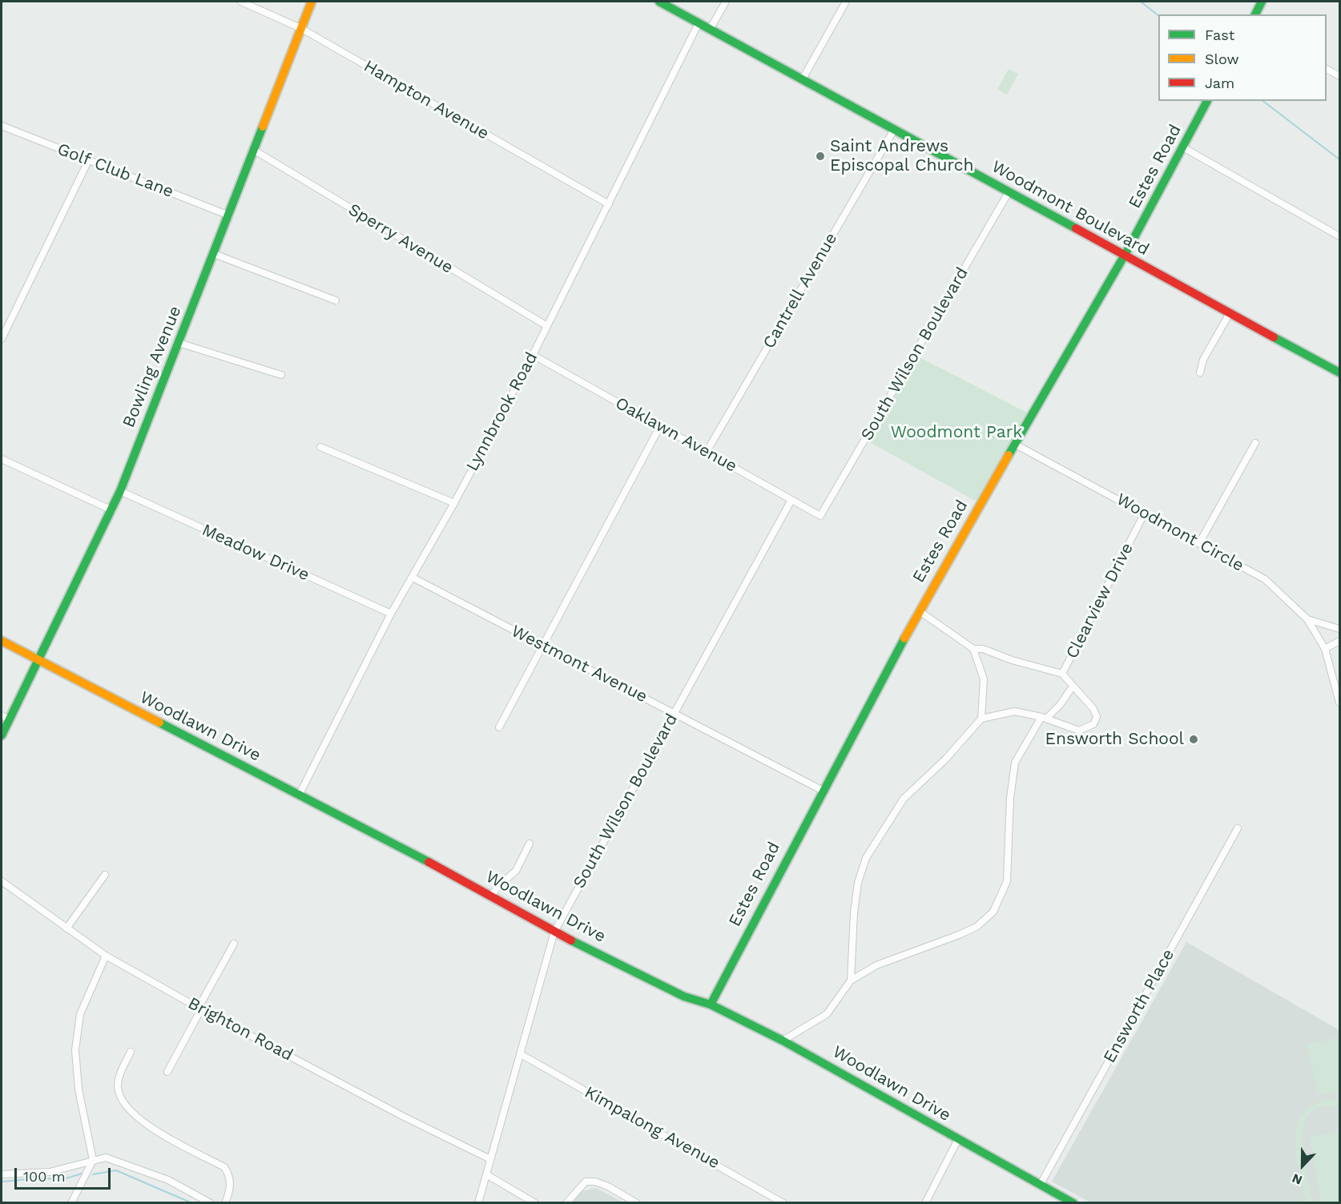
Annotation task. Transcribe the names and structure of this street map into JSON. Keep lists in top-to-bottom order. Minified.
{"streets":{"main road":["Estes Road","Woodmont Boulevard","Bowling Avenue","Woodlawn Drive"],"street":["Hampton Avenue","Golf Club Lane","Sperry Avenue","Cantrell Avenue","South Wilson Boulevard","Lynnbrook Road","Oaklawn Avenue","Woodmont Circle","Meadow Drive","Clearview Drive","Westmont Avenue","Ensworth Place","Brighton Road","Kimpalong Avenue"]},"crossings":[["Hampton Avenue","Bowling Avenue"],["Hampton Avenue","Lynnbrook Road"],["Estes Road","Woodmont Boulevard"],["Estes Road","Woodmont Circle"],["Estes Road","Westmont Avenue"],["Estes Road","Woodlawn Drive"],["Golf Club Lane","Bowling Avenue"],["Woodmont Boulevard","Cantrell Avenue"],["Woodmont Boulevard","South Wilson Boulevard"],["Woodmont Boulevard","Lynnbrook Road"],["Sperry Avenue","Bowling Avenue"],["Sperry Avenue","Lynnbrook Road"],["Cantrell Avenue","Oaklawn Avenue"],["South Wilson Boulevard","Oaklawn Avenue"],["South Wilson Boulevard","Westmont Avenue"],["South Wilson Boulevard","Woodlawn Drive"],["South Wilson Boulevard","Brighton Road"],["South Wilson Boulevard","Kimpalong Avenue"],["Bowling Avenue","Meadow Drive"],["Bowling Avenue","Woodlawn Drive"],["Lynnbrook Road","Oaklawn Avenue"],["Lynnbrook Road","Meadow Drive"],["Lynnbrook Road","Westmont Avenue"],["Lynnbrook Road","Woodlawn Drive"],["Woodmont Circle","Clearview Drive"],["Woodlawn Drive","Ensworth Place"]],"parks":["Woodmont Park"],"places":["Saint Andrews Episcopal Church","Ensworth School"],"legend":["Fast","Slow","Jam"],"scale_bar":"100 m","north":"bottom"}
